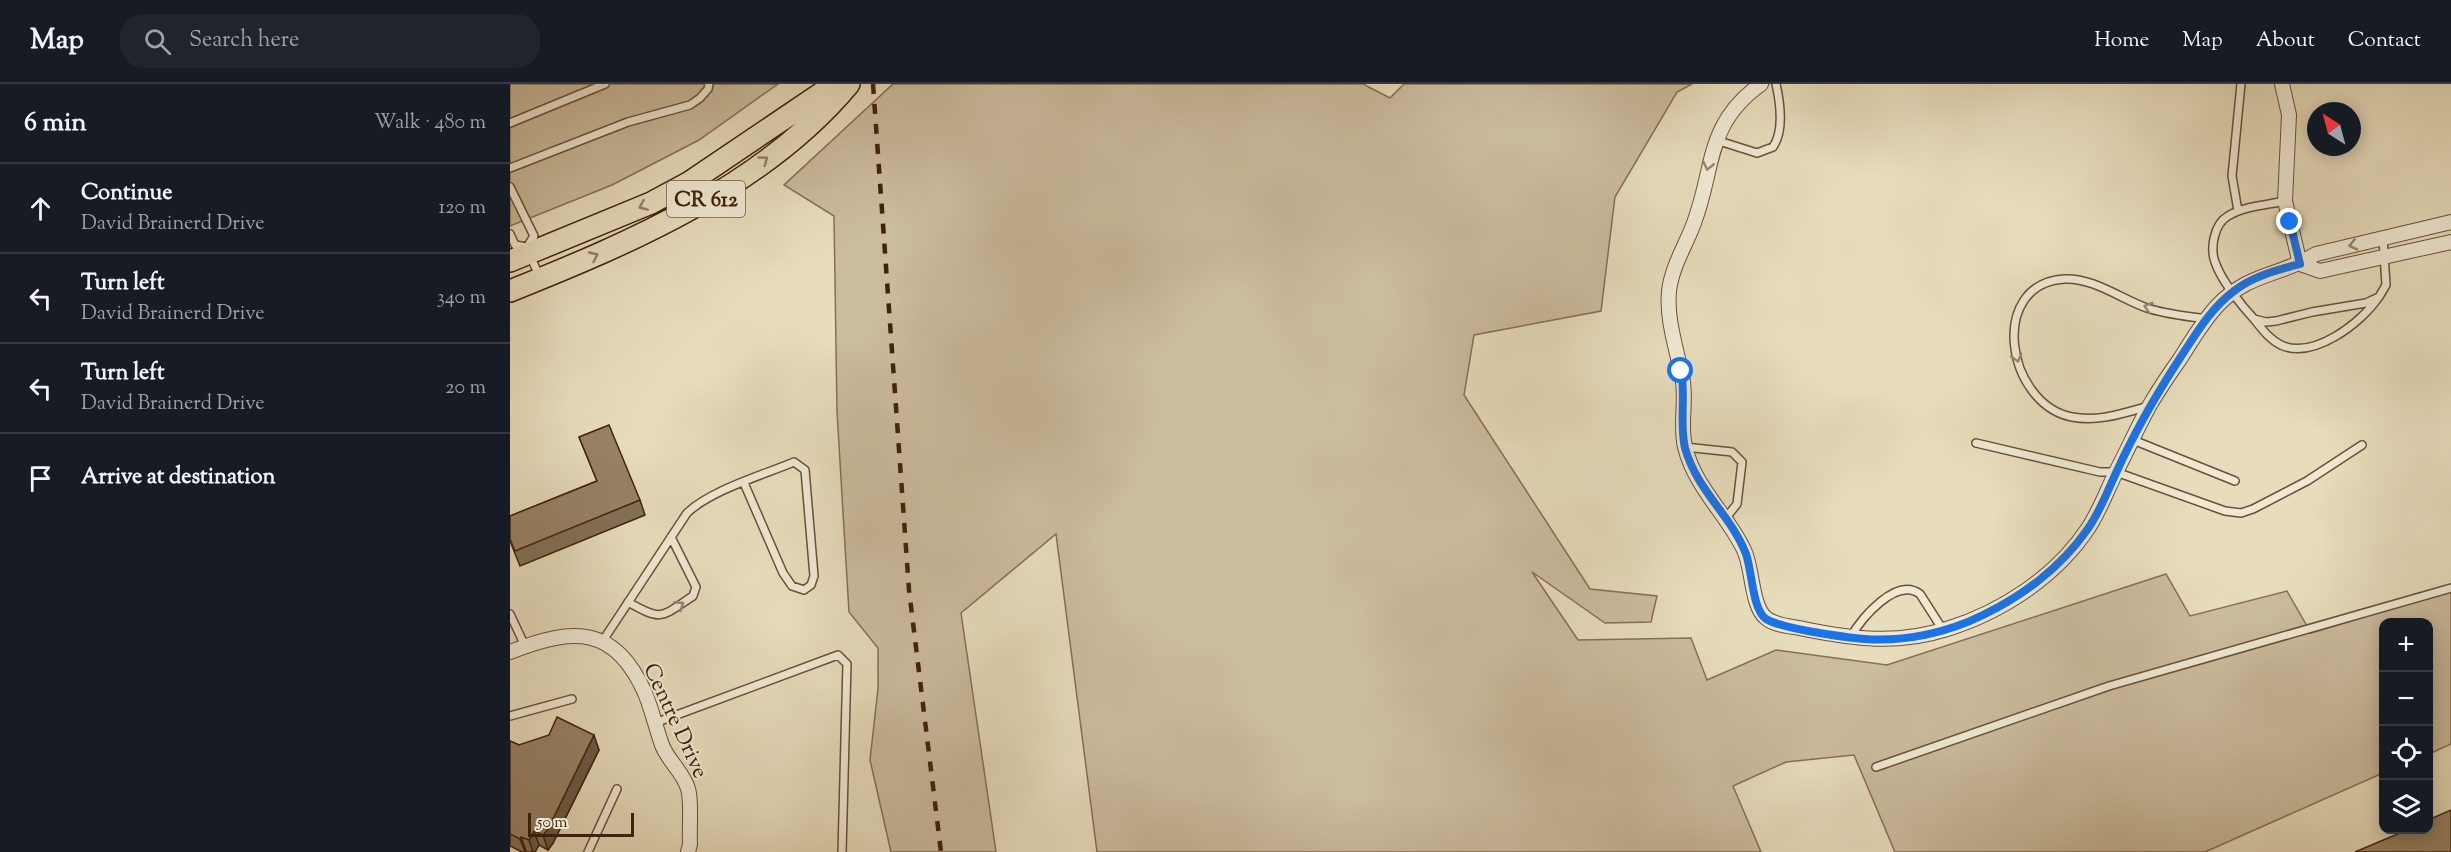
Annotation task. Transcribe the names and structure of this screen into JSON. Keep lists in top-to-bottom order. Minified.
{"streets":{"main road":["CR 612"],"street":["Centre Drive"]},"scale_bar":"50 m","north":"top left","page":{"header":"Map","search":"Search here","nav":["Home","Map","About","Contact"],"heading":["6 min","Walk · 480 m"],"list":[["Continue","David Brainerd Drive","120 m"],["Turn left","David Brainerd Drive","340 m"],["Turn left","David Brainerd Drive","20 m"],"Arrive at destination"],"map_buttons":["+","−"],"scale":"50 m"}}
